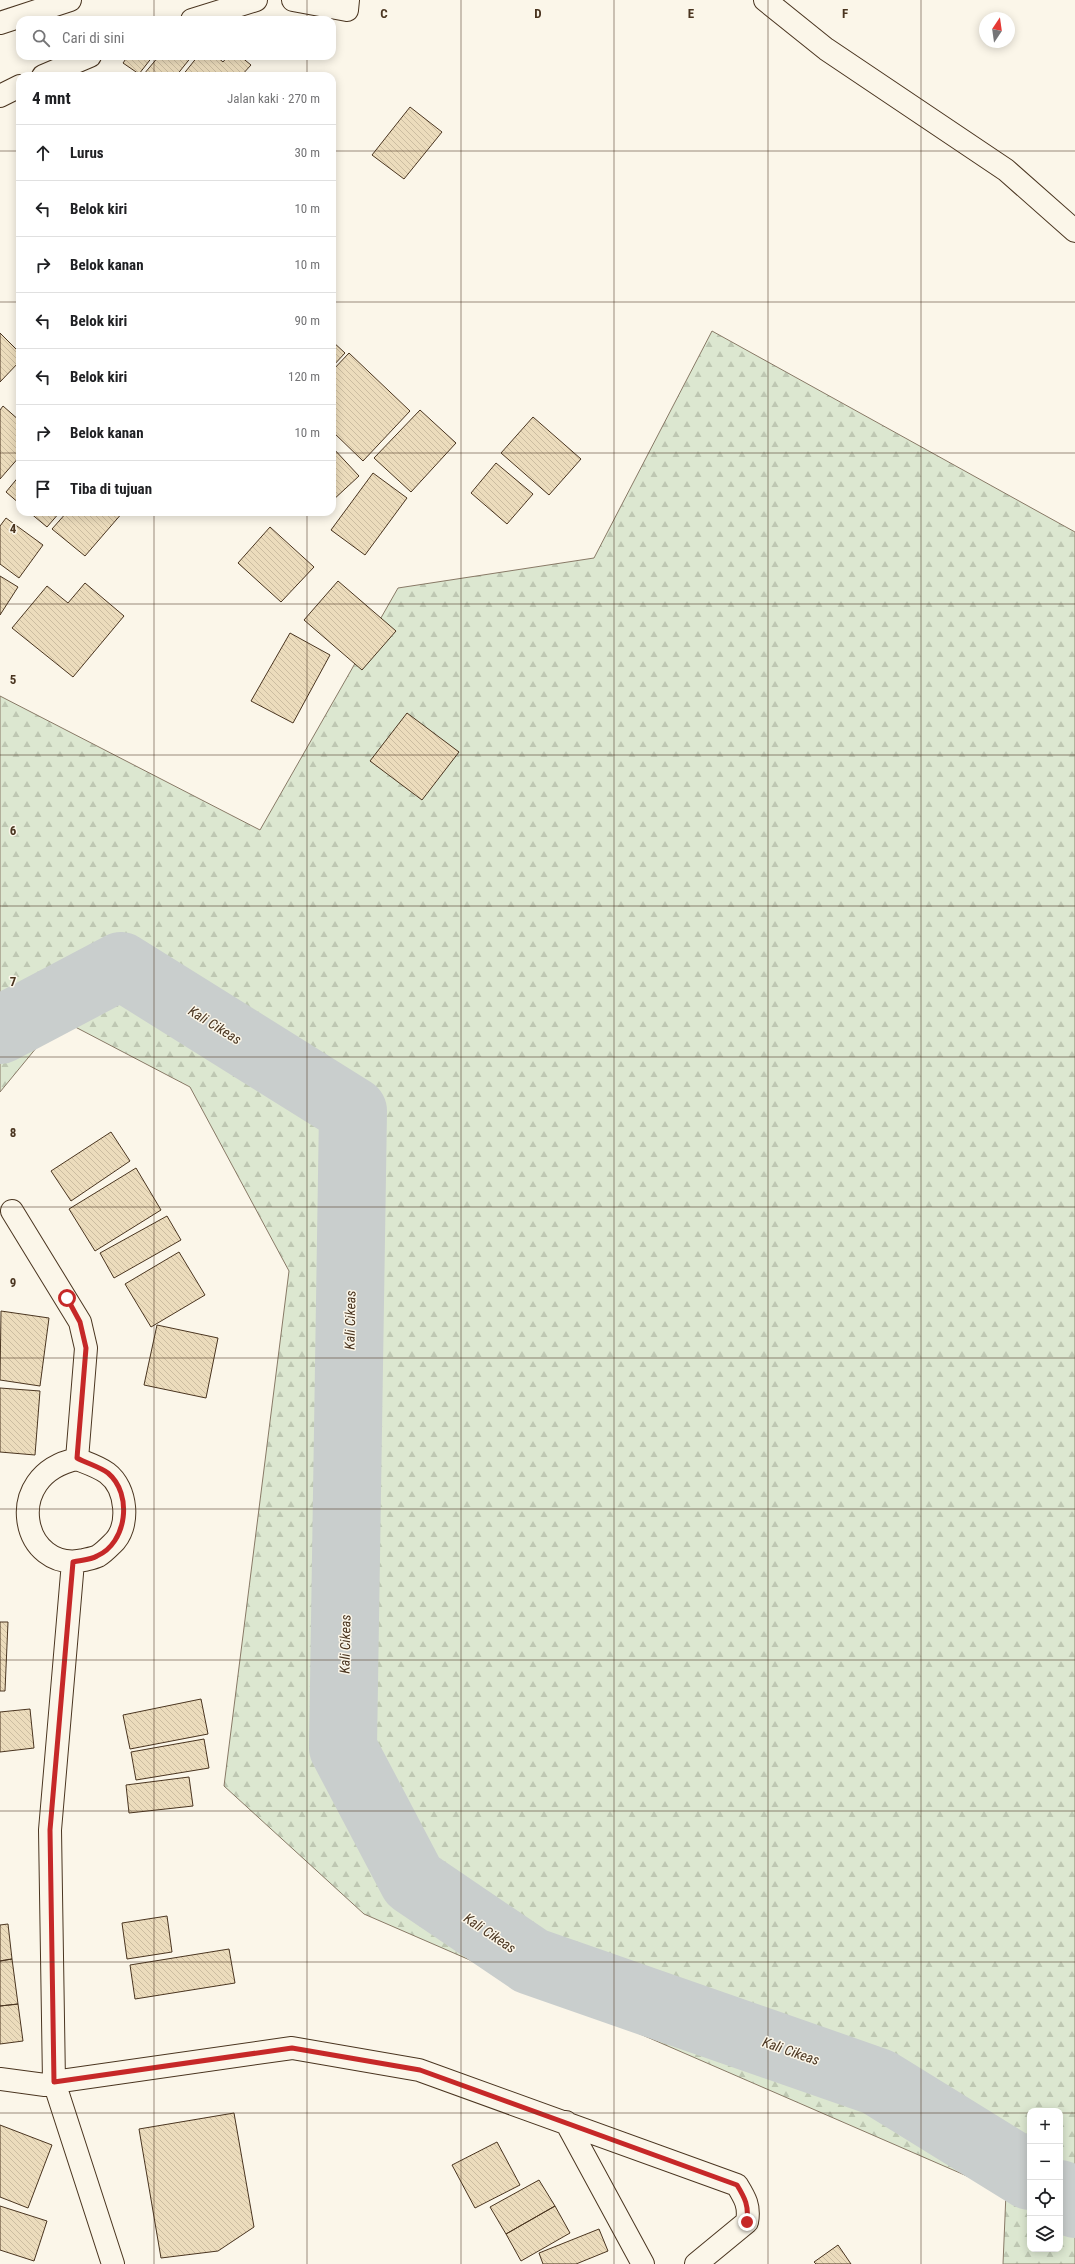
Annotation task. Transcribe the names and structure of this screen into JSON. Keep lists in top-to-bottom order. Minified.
{"water":["Kali Cikeas"],"north":"top","page":{"search":"Cari di sini","heading":["4 mnt","Jalan kaki · 270 m"],"list":[["Lurus","30 m"],["Belok kiri","10 m"],["Belok kanan","10 m"],["Belok kiri","90 m"],["Belok kiri","120 m"],["Belok kanan","10 m"],"Tiba di tujuan"],"map_buttons":["+","−"]},"grid":{"columns":["C","D","E","F"],"rows":["4","5","6","7","8","9"]}}
